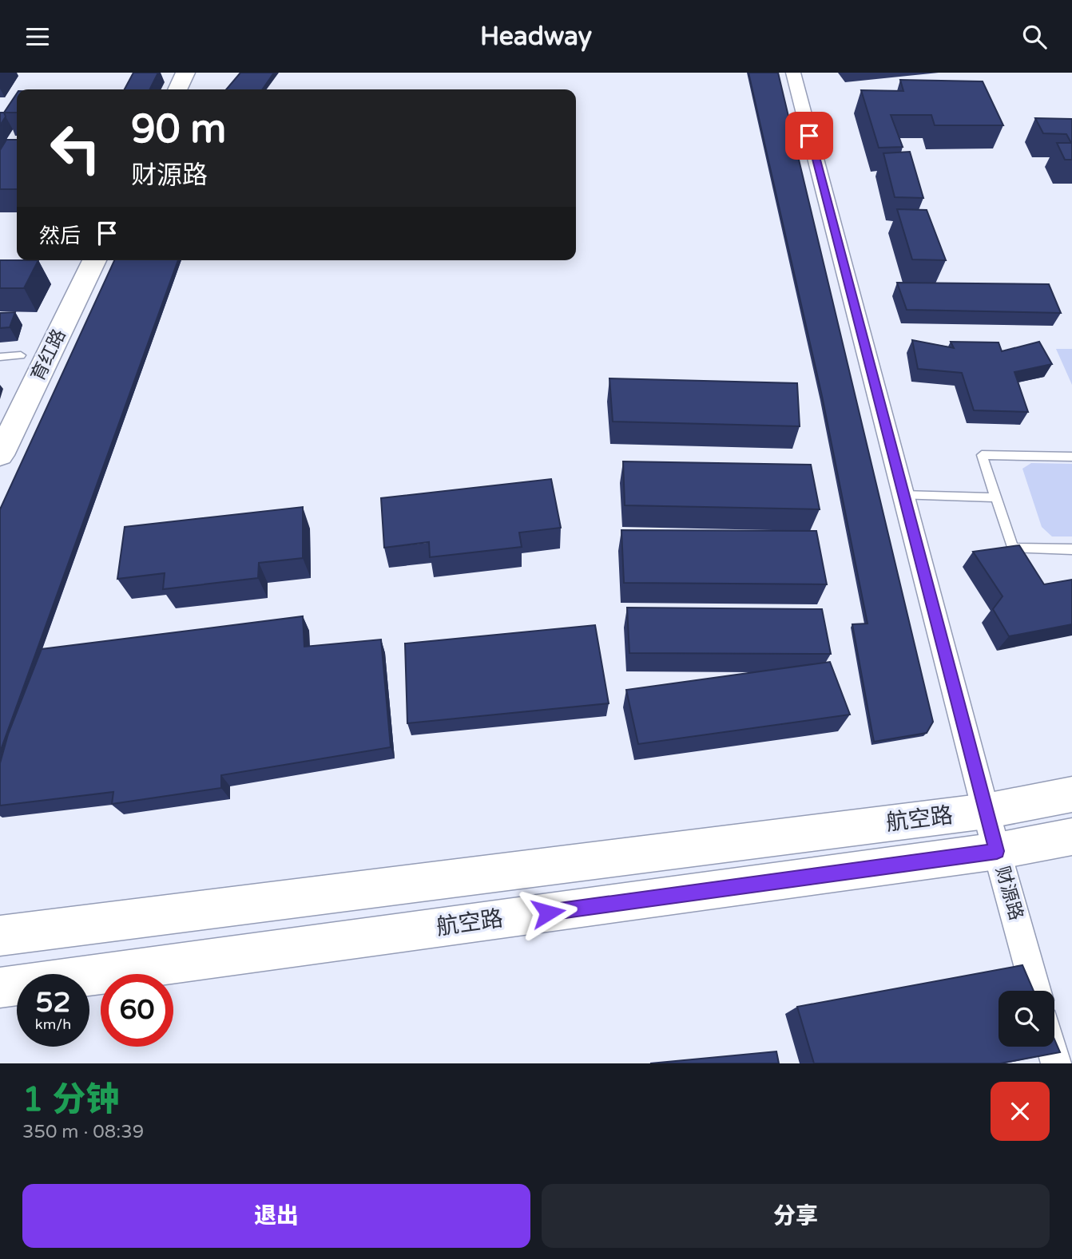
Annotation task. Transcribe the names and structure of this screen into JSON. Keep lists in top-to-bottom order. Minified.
{"streets":{"main road":["育红路","航空路"],"street":["财源路"]},"crossings":[["航空路","财源路"]],"page":{"header":"Headway","turn":["90 m","财源路"],"then":"然后","speed":"52 km/h","limit":"60","heading":["1 分钟","350 m · 08:39"],"buttons":["退出","分享"]}}
